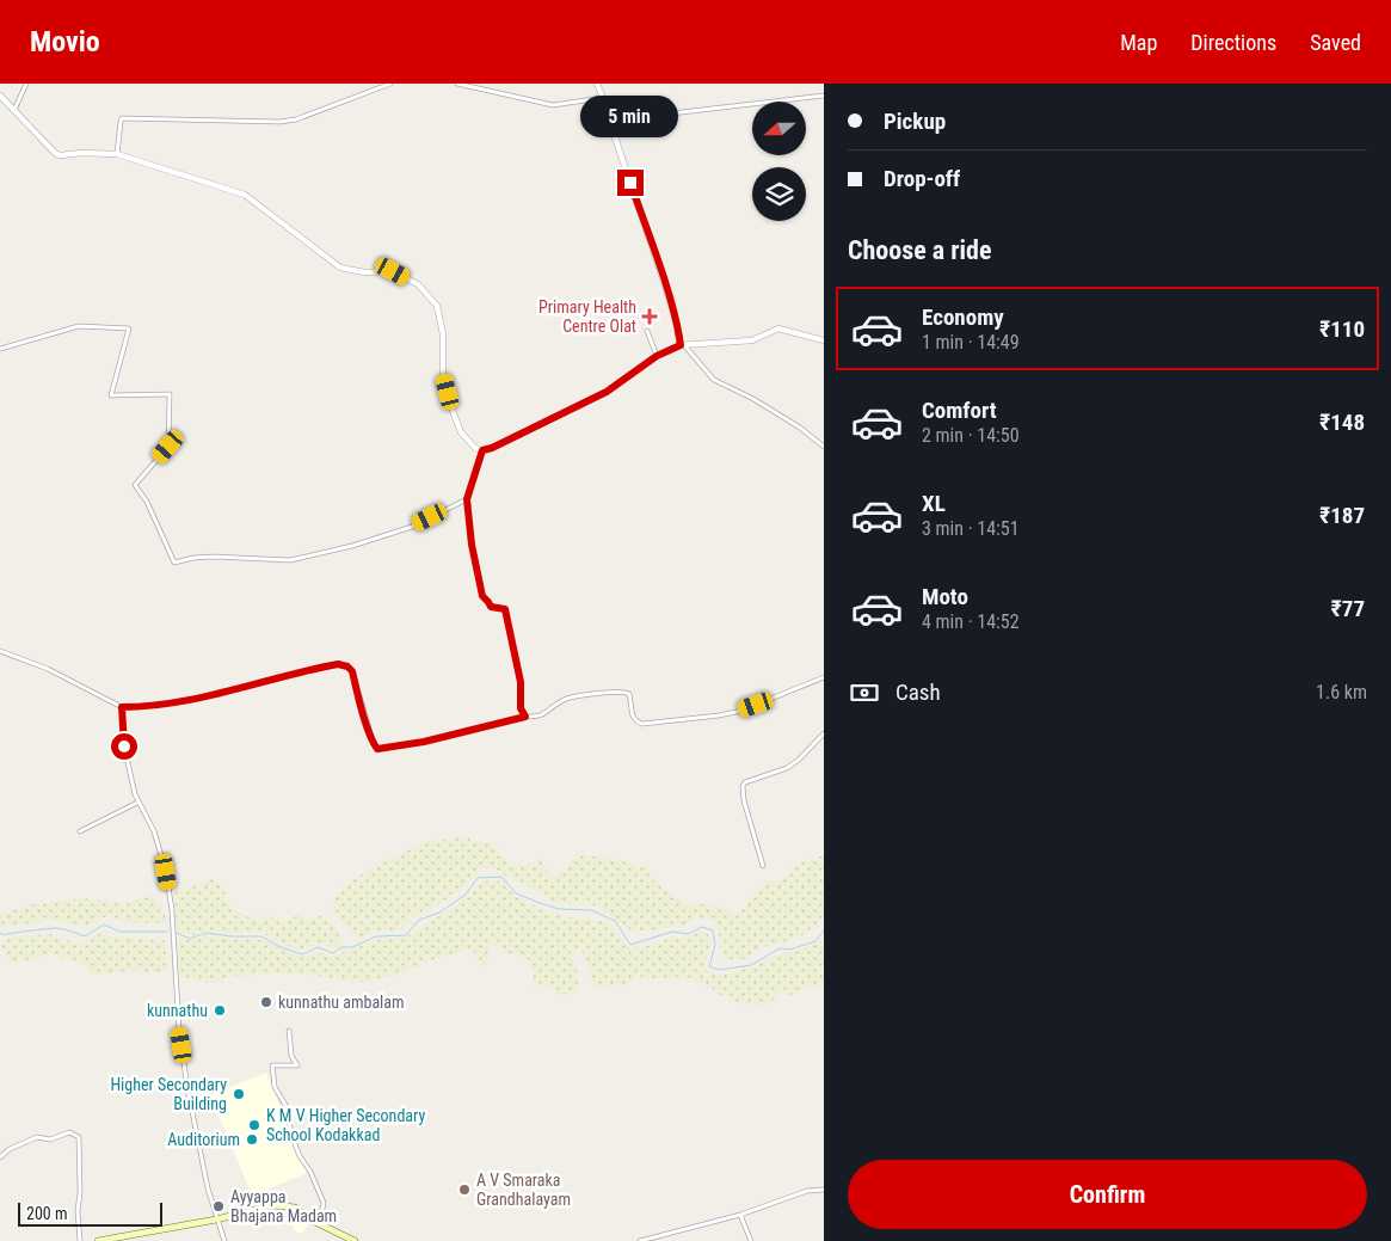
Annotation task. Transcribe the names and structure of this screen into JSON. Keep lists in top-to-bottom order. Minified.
{"places":{"health":["Primary Health Centre Olat"],"other":["kunnathu ambalam","kunnathu","Higher Secondary Building","K M V Higher Secondary School Kodakkad","Auditorium","A V Smaraka Grandhalayam","Ayyappa Bhajana Madam"]},"scale_bar":"200 m","north":"left","page":{"header":"Movio","nav":["Map","Directions","Saved"],"banner":["Pickup","Drop-off"],"bubble":"5 min","heading":"Choose a ride","list":[{"name":"Economy","note":"1 min · 14:49","value":"₹110"},{"name":"Comfort","note":"2 min · 14:50","value":"₹148"},{"name":"XL","note":"3 min · 14:51","value":"₹187"},{"name":"Moto","note":"4 min · 14:52","value":"₹77"}],"pay":["Cash","1.6 km"],"buttons":"Confirm","scale":"200 m"}}
